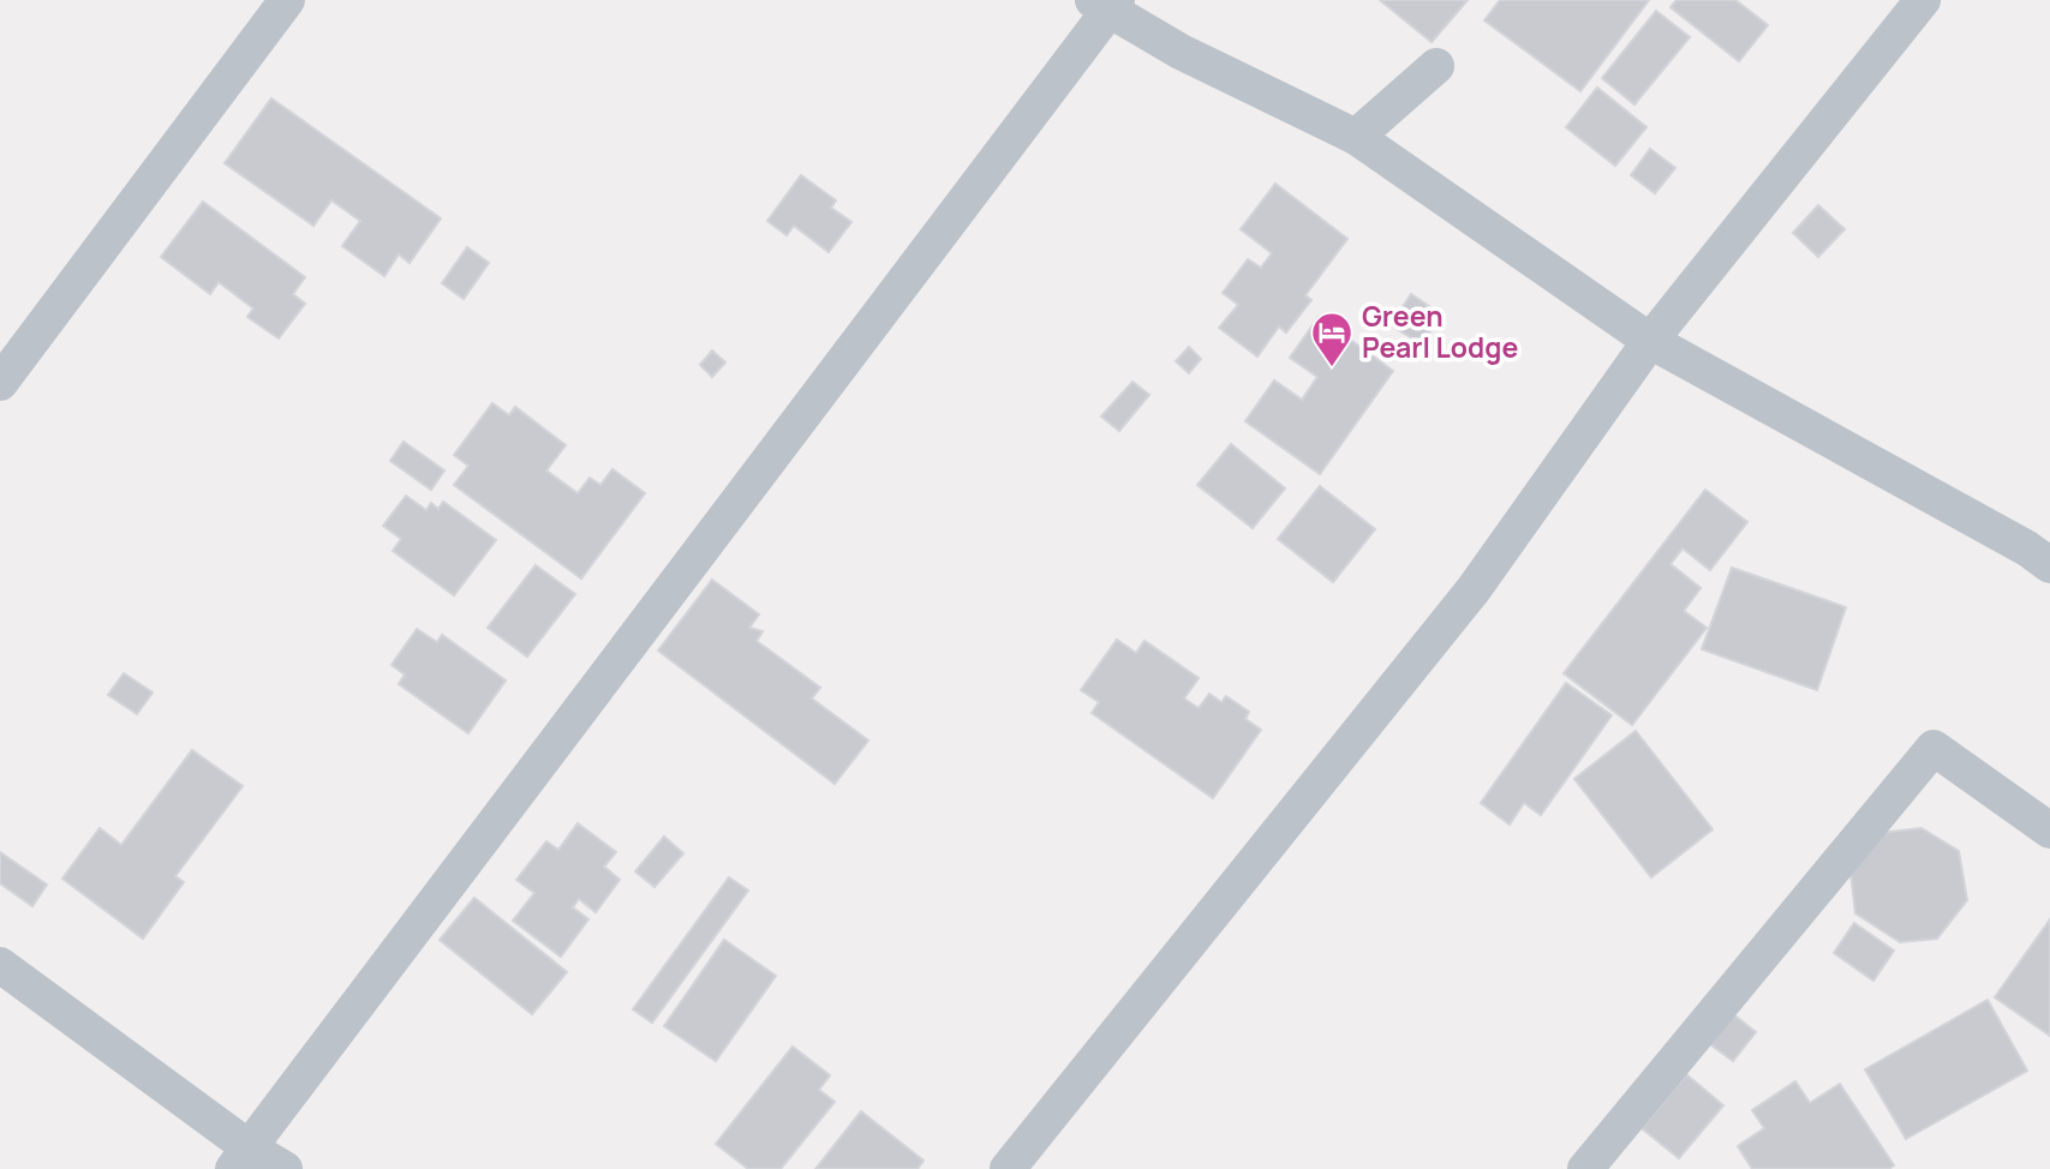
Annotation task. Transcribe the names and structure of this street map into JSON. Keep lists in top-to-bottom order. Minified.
{"places":{"hotel":["Green Pearl Lodge"]}}
